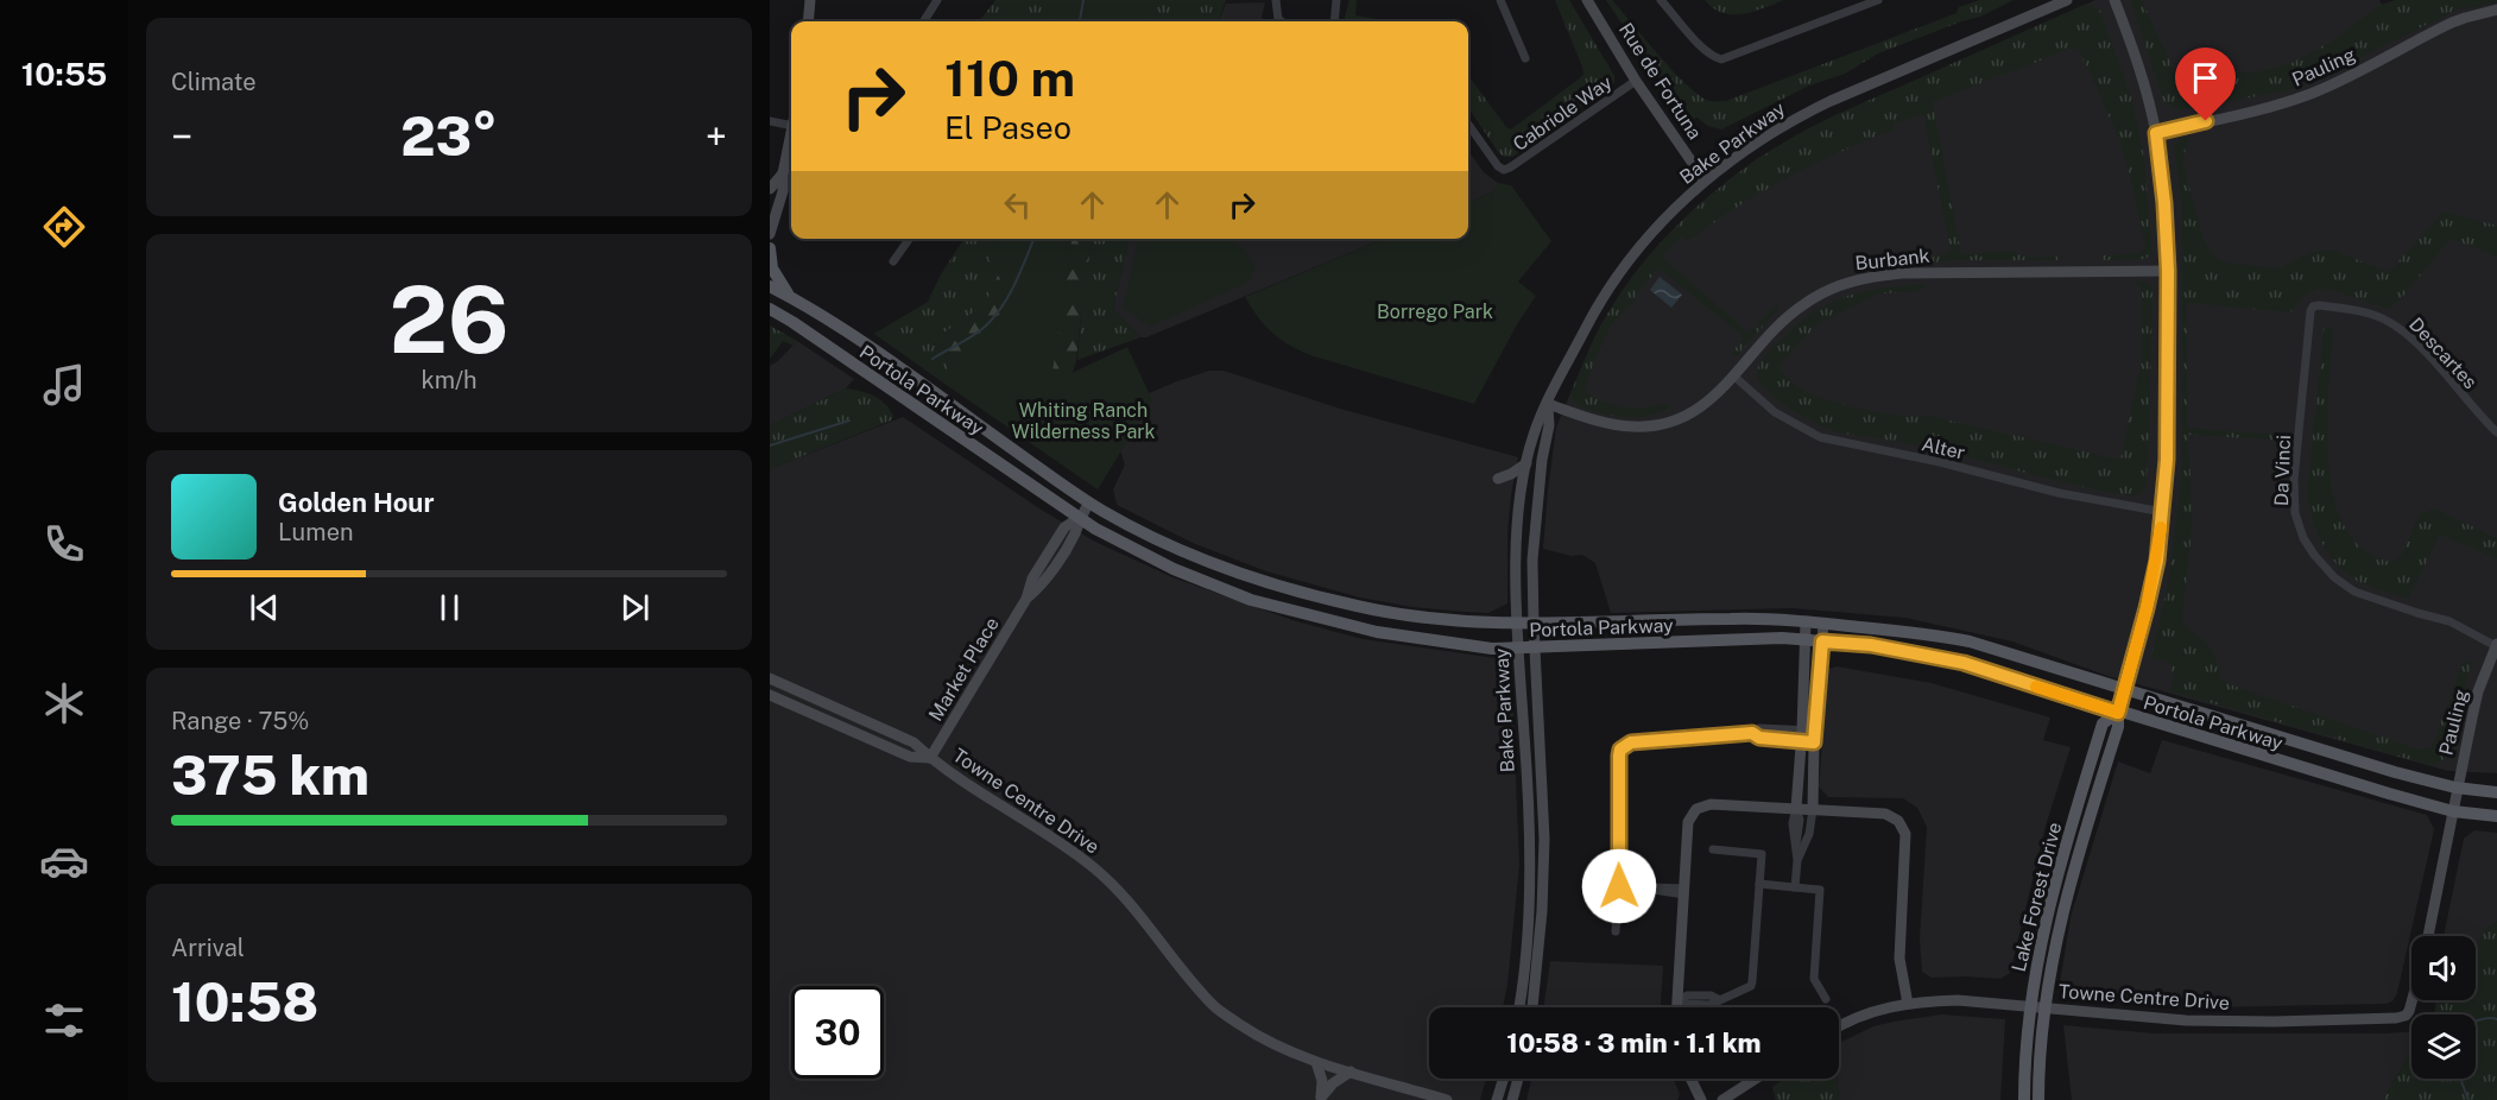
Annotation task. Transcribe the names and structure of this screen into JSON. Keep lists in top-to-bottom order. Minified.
{"streets":{"main road":["Pauling","Rue de Fortuna","Bake Parkway","Burbank","Portola Parkway","Market Place","Towne Centre Drive","Lake Forest Drive"],"street":["Cabriole Way","Descartes","Alter","Da Vinci"]},"crossings":[["Pauling","Portola Parkway"],["Pauling","Da Vinci"],["Pauling","Lake Forest Drive"],["Rue de Fortuna","Cabriole Way"],["Rue de Fortuna","Bake Parkway"],["Bake Parkway","Burbank"],["Bake Parkway","Portola Parkway"],["Burbank","Alter"],["Burbank","Lake Forest Drive"],["Descartes","Da Vinci"],["Portola Parkway","Market Place"],["Portola Parkway","Lake Forest Drive"],["Alter","Lake Forest Drive"],["Market Place","Towne Centre Drive"],["Towne Centre Drive","Lake Forest Drive"]],"parks":["Borrego Park","Whiting Ranch Wilderness Park"],"page":{"tabs":"10:55","tile":["Climate",["26","km/h"],["Range · 75%","375 km"],["Arrival","10:58"]],"turn":["110 m","El Paseo"],"heat":["−","23°","+"],"song":["Golden Hour","Lumen"],"limit":"30","trip":"10:58 · 3 min · 1.1 km"}}
